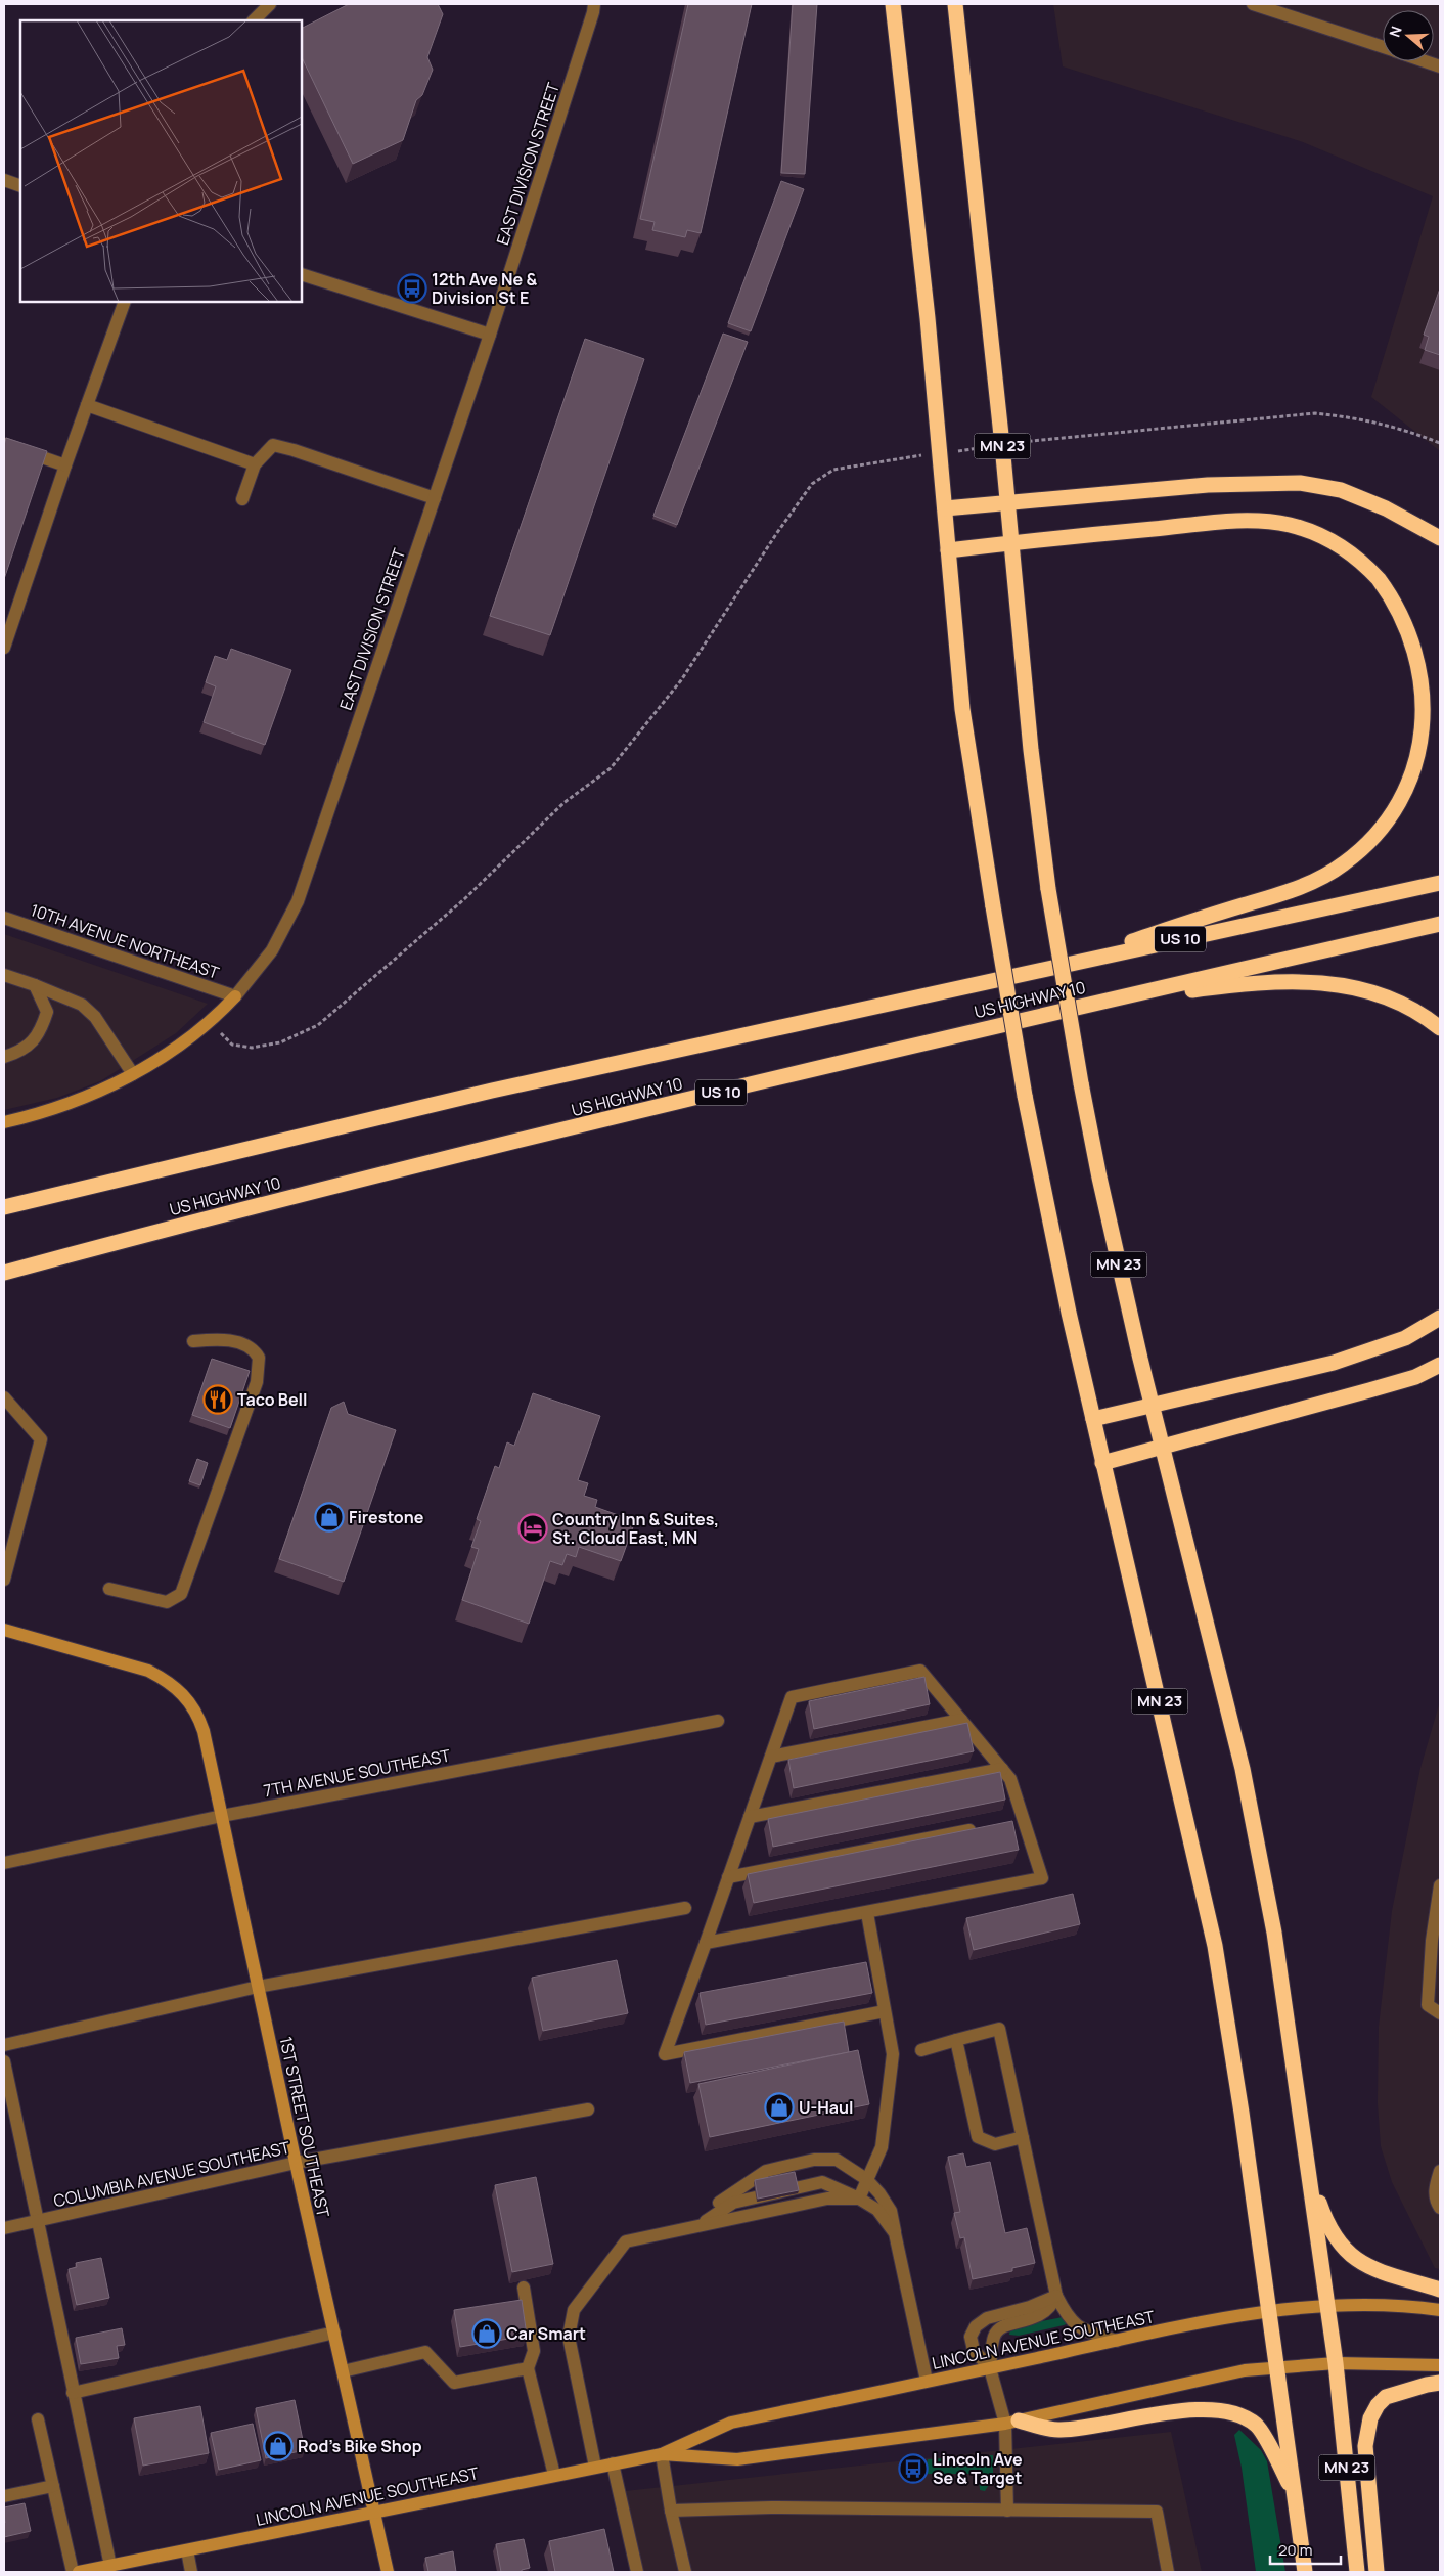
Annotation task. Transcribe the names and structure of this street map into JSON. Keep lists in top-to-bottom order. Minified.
{"streets":{"highway":["MN 23","US 10","US HIGHWAY 10"],"street":["EAST DIVISION STREET","10TH AVENUE NORTHEAST","7TH AVENUE SOUTHEAST","1ST STREET SOUTHEAST","COLUMBIA AVENUE SOUTHEAST","LINCOLN AVENUE SOUTHEAST"]},"crossings":[["EAST DIVISION STREET","10TH AVENUE NORTHEAST"],["MN 23","LINCOLN AVENUE SOUTHEAST"],["7TH AVENUE SOUTHEAST","1ST STREET SOUTHEAST"],["1ST STREET SOUTHEAST","COLUMBIA AVENUE SOUTHEAST"],["1ST STREET SOUTHEAST","LINCOLN AVENUE SOUTHEAST"]],"places":{"bus stop":["12th Ave Ne & Division St E","Lincoln Ave Se & Target"],"restaurant":["Taco Bell"],"shop":["Firestone","U-Haul","Car Smart","Rod’s Bike Shop"],"hotel":["Country Inn & Suites, St. Cloud East, MN"]},"scale_bar":"20 m","north":"left"}
